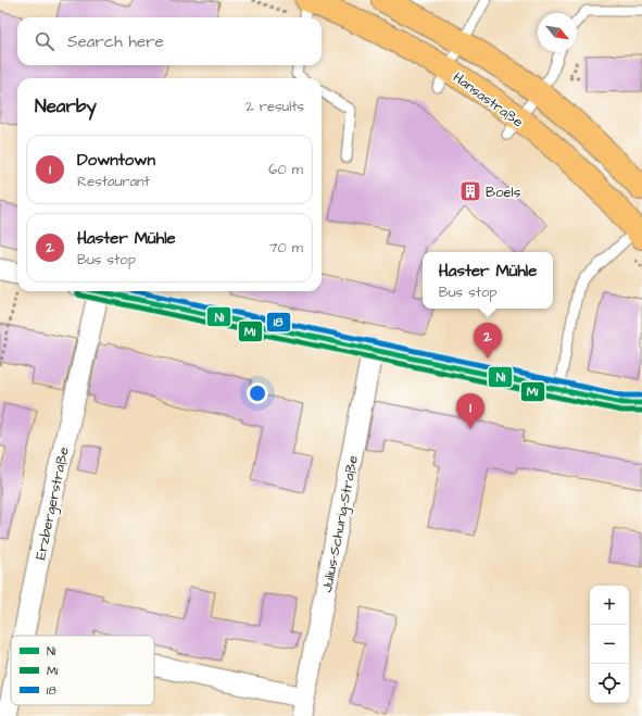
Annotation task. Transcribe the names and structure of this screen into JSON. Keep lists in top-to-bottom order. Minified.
{"streets":{"main road":["Hansastraße"],"street":["Erzbergerstraße","Julius-Schurig-Straße"]},"places":{"building":["Boels"]},"lines":["transit line N1","transit line 18","transit line M1"],"legend":["N1","M1","18"],"north":"bottom right","page":{"search":"Search here","heading":["Nearby","2 results"],"list":[{"mark":"1","name":"Downtown","note":"Restaurant","value":"60 m"},{"mark":"2","name":"Haster Mühle","note":"Bus stop","value":"70 m"}],"popup":["Haster Mühle","Bus stop"],"pins":["2","1"],"map_buttons":["+","−"]}}
